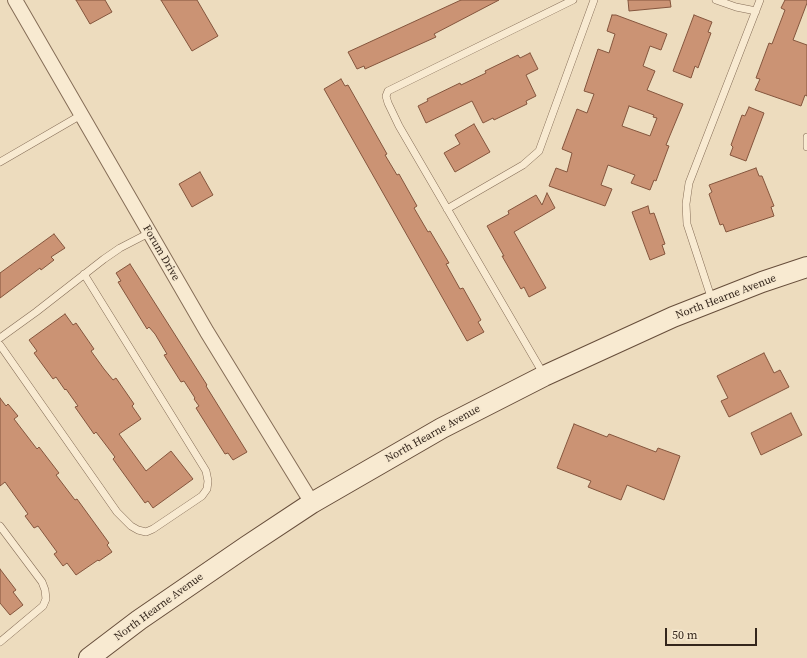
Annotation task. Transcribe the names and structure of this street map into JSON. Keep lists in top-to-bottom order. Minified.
{"streets":{"main road":["North Hearne Avenue"],"street":["Forum Drive"]},"crossings":[["Forum Drive","North Hearne Avenue"]],"scale_bar":"50 m"}
